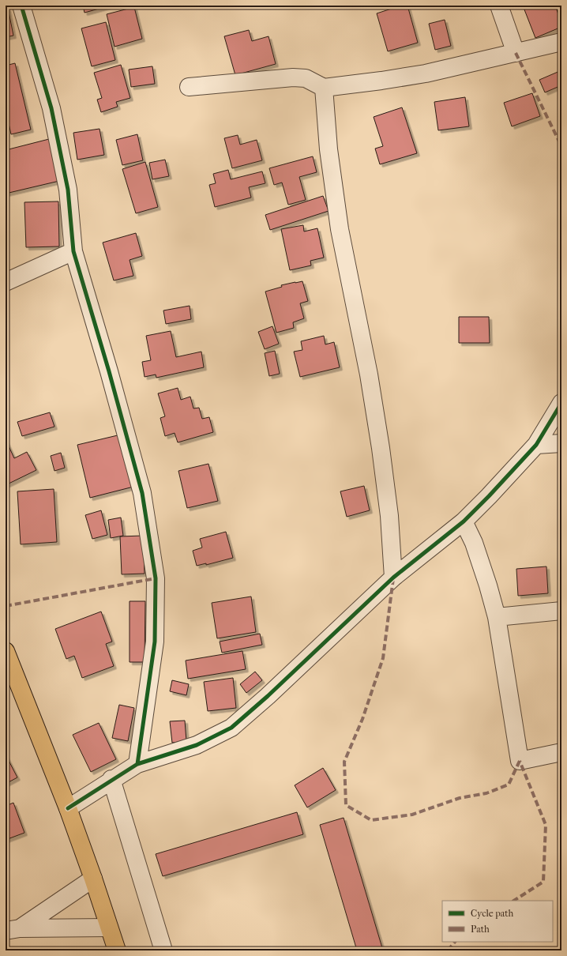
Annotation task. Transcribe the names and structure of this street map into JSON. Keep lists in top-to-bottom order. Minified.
{"legend":["Cycle path","Path"]}
